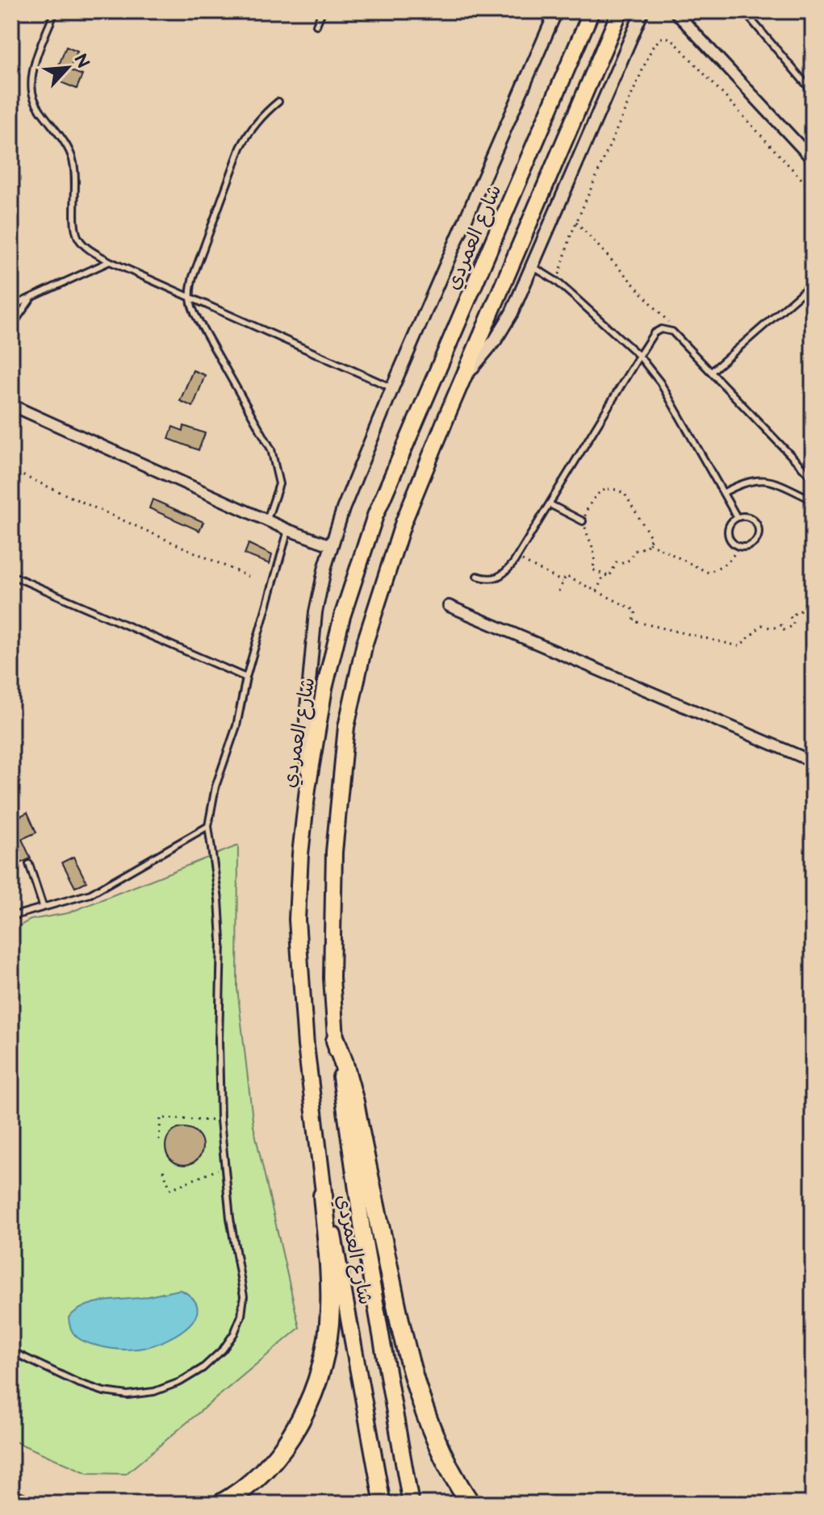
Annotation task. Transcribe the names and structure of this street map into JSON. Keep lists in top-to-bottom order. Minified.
{"streets":{"main road":["شارع العمردي"]},"north":"top right"}
